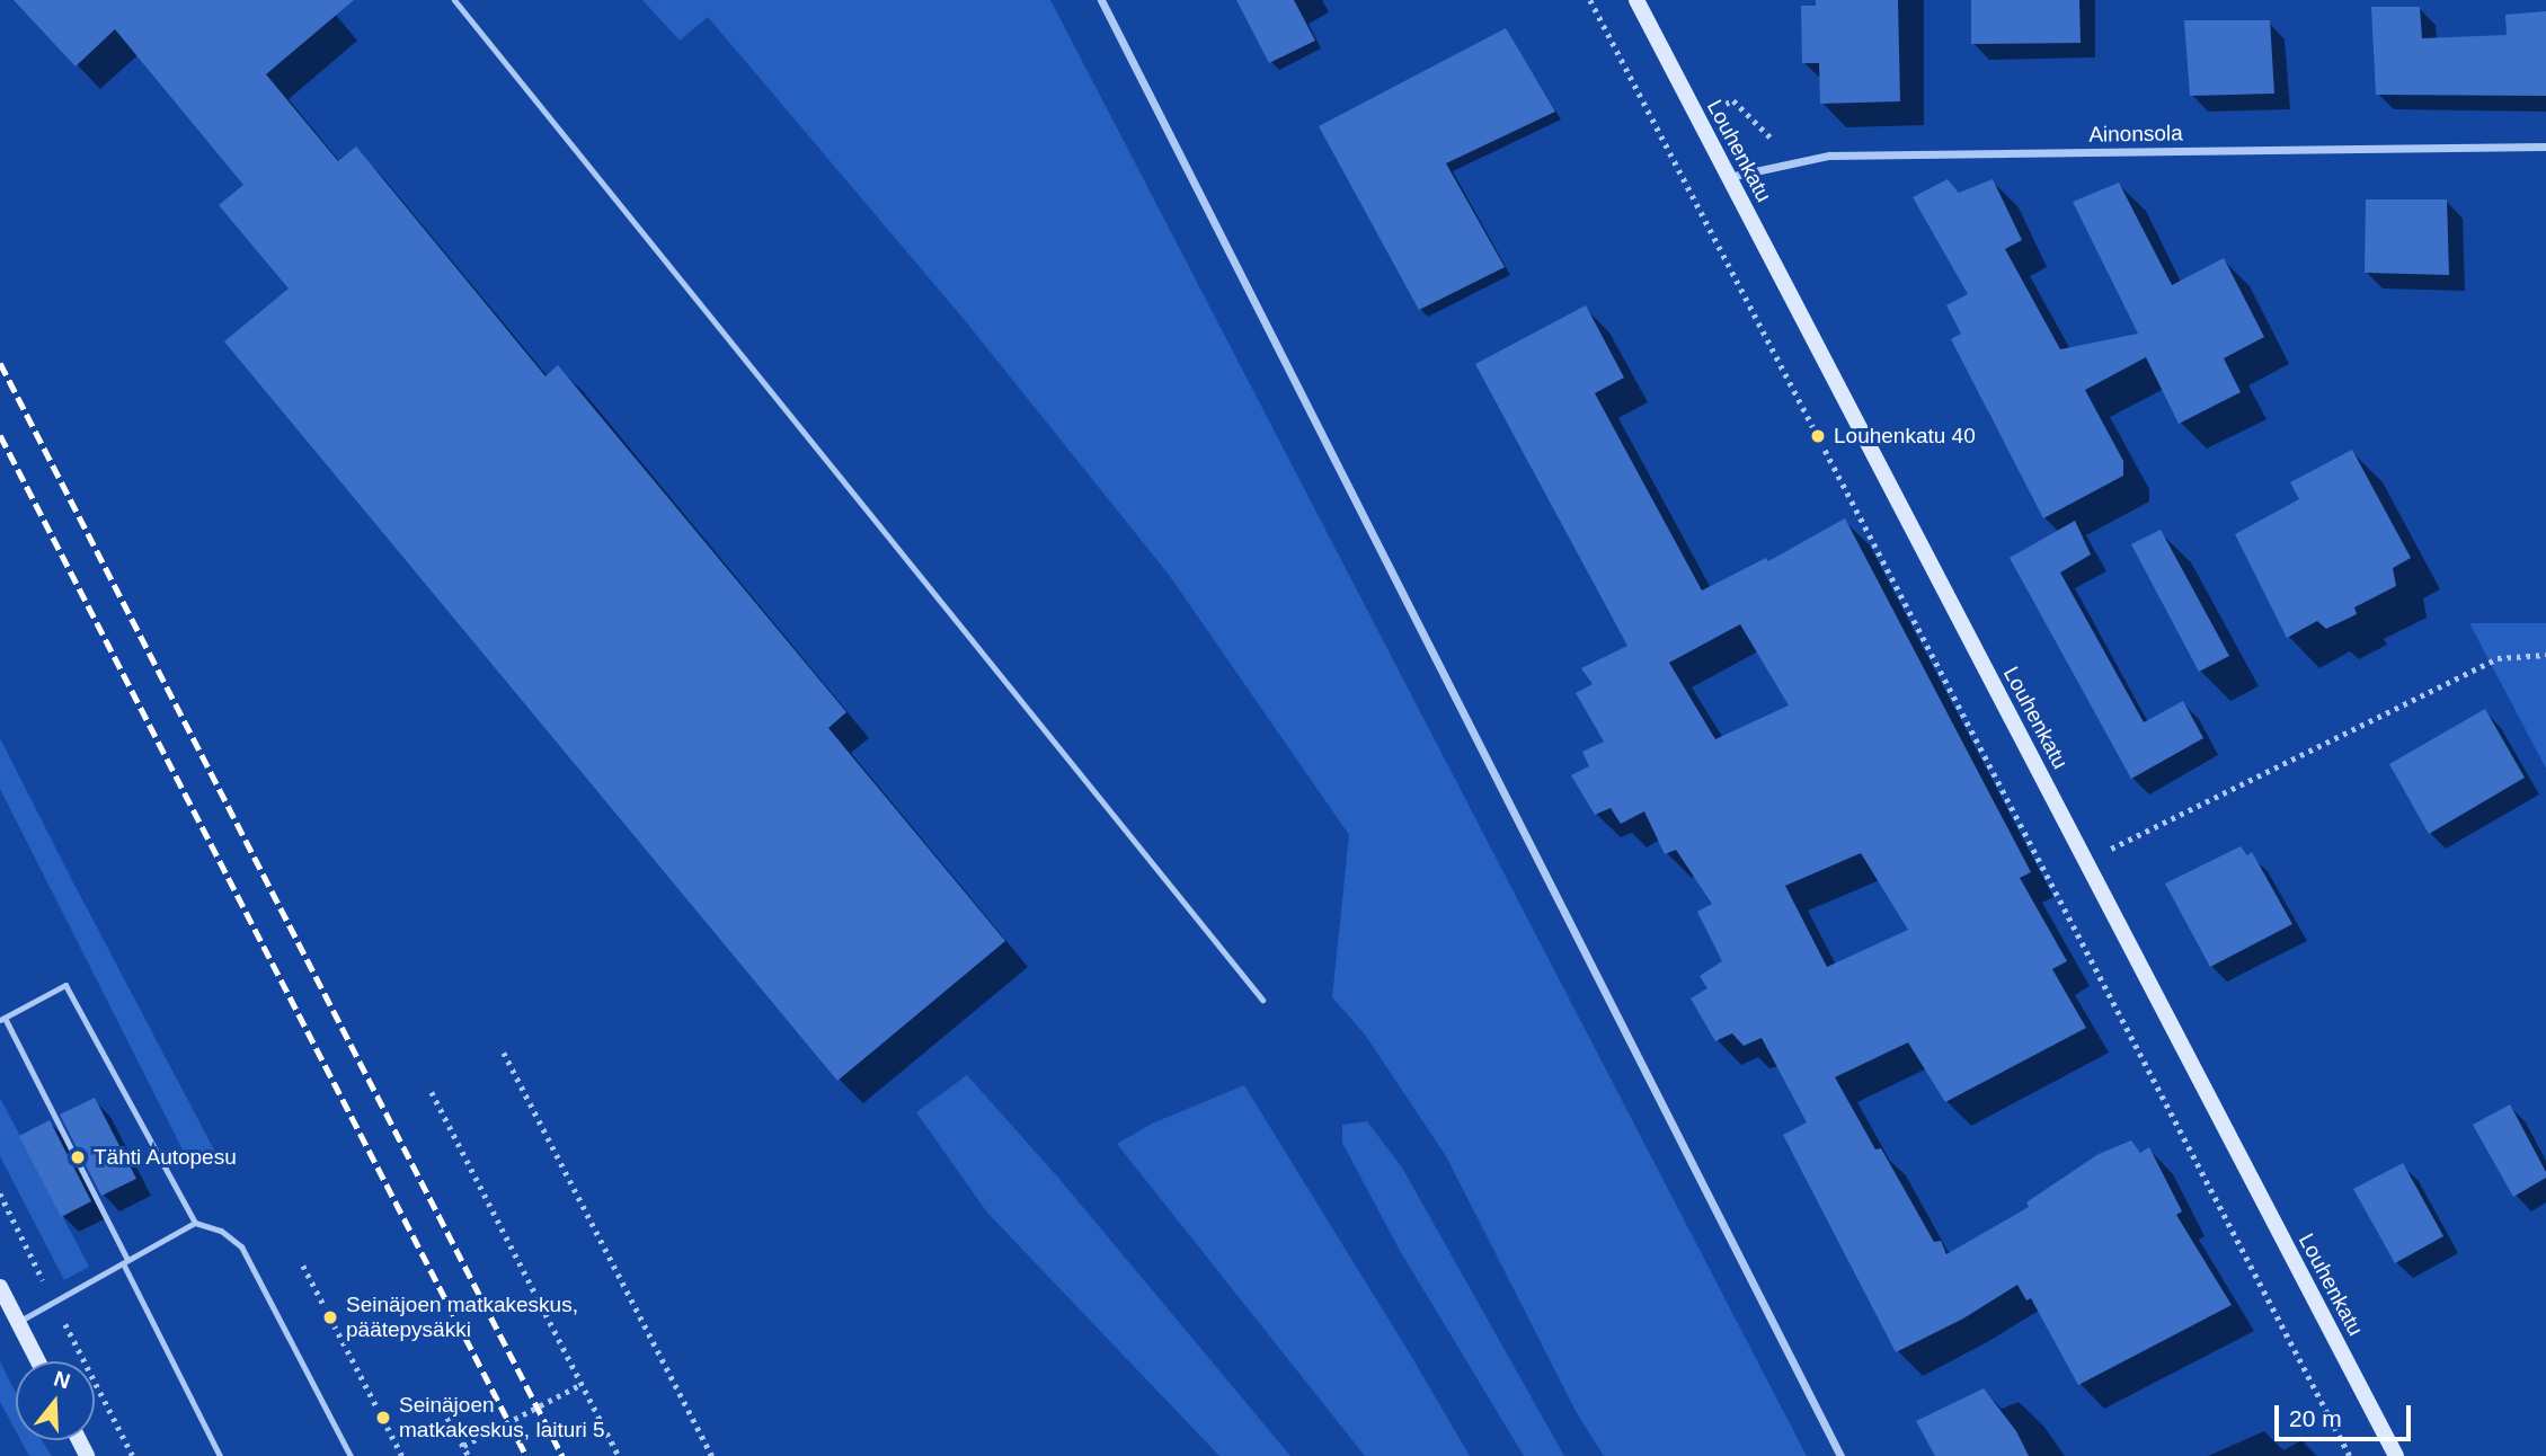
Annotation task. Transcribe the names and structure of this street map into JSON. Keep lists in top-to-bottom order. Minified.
{"streets":{"street":["Ainonsola","Louhenkatu"]},"crossings":[["Ainonsola","Louhenkatu"]],"places":["Louhenkatu 40","Tähti Autopesu","Seinäjoen matkakeskus, päätepysäkki","Seinäjoen matkakeskus, laituri 5"],"scale_bar":"20 m","north":"top"}
